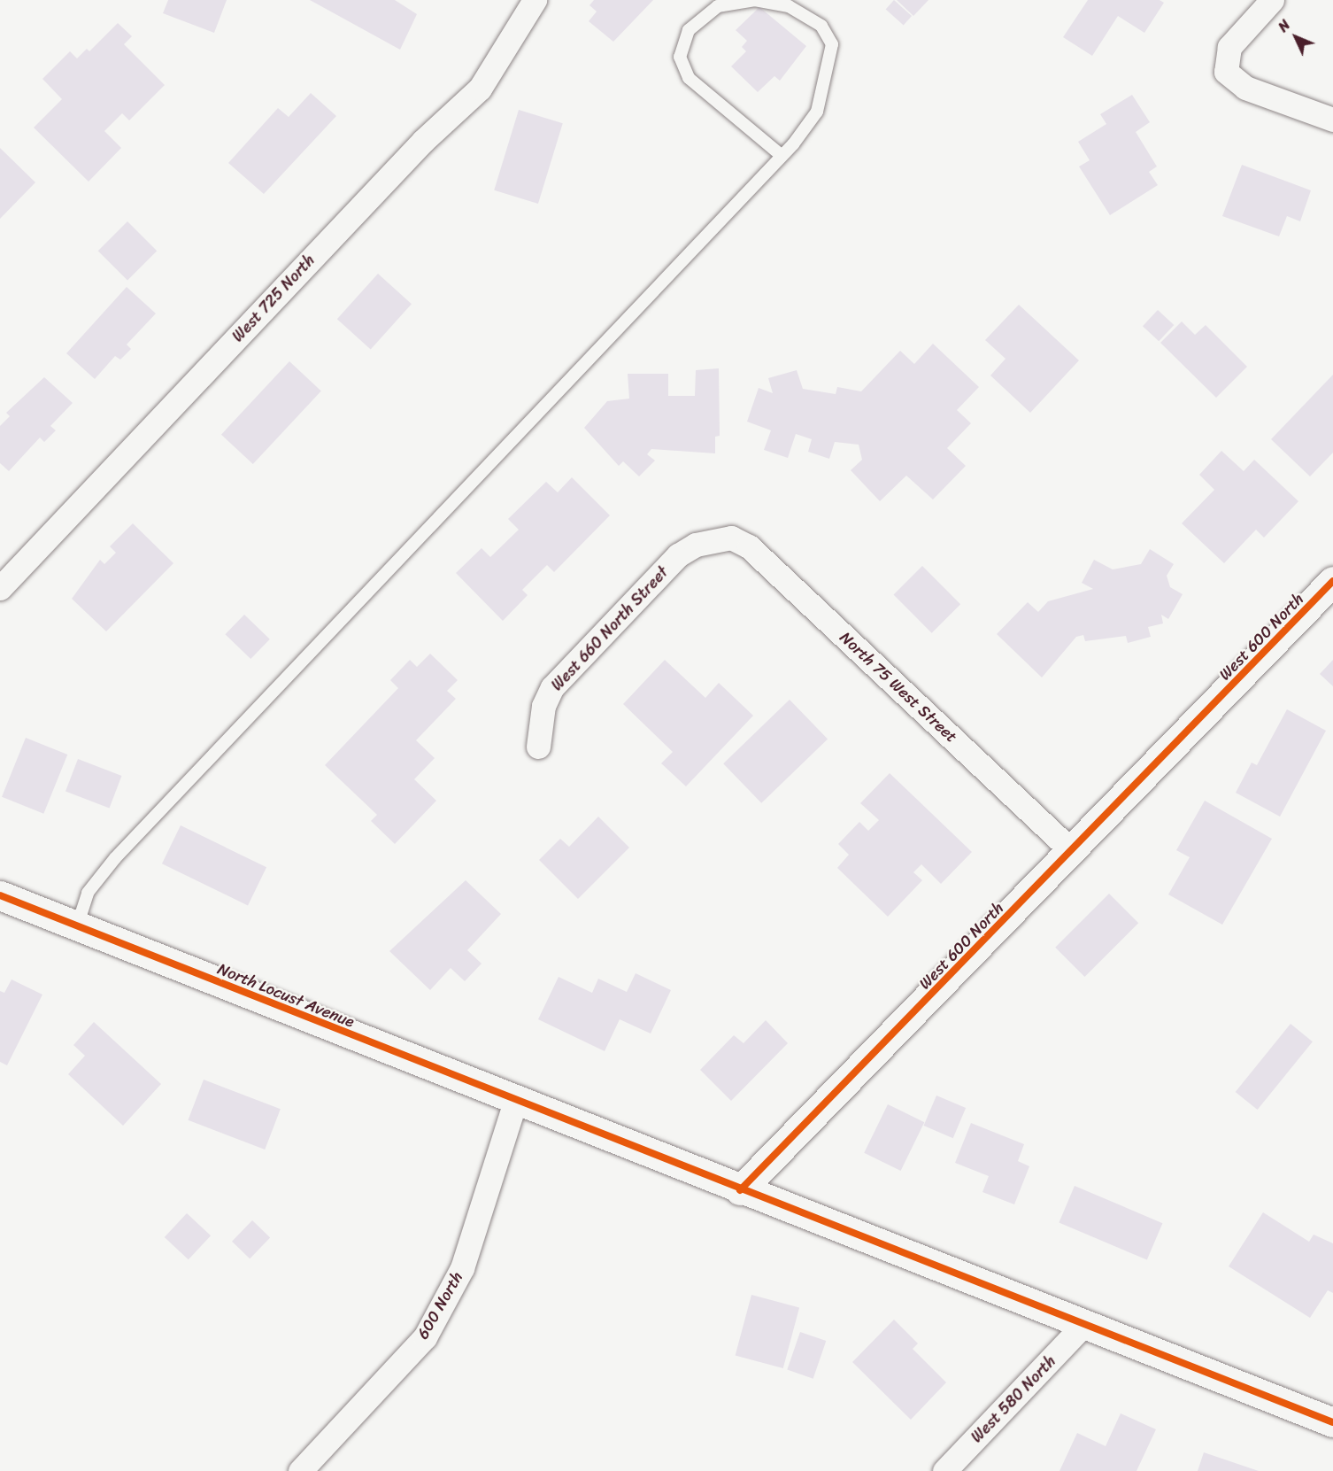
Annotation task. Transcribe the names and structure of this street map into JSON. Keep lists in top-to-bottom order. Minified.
{"streets":{"street":["West 725 North","West 660 North Street","West 600 North","North 75 West Street","North Locust Avenue","600 North","West 580 North"]},"crossings":[["West 660 North Street","North 75 West Street"],["West 600 North","North 75 West Street"],["West 600 North","North Locust Avenue"],["North Locust Avenue","600 North"],["North Locust Avenue","West 580 North"]],"north":"top left"}
